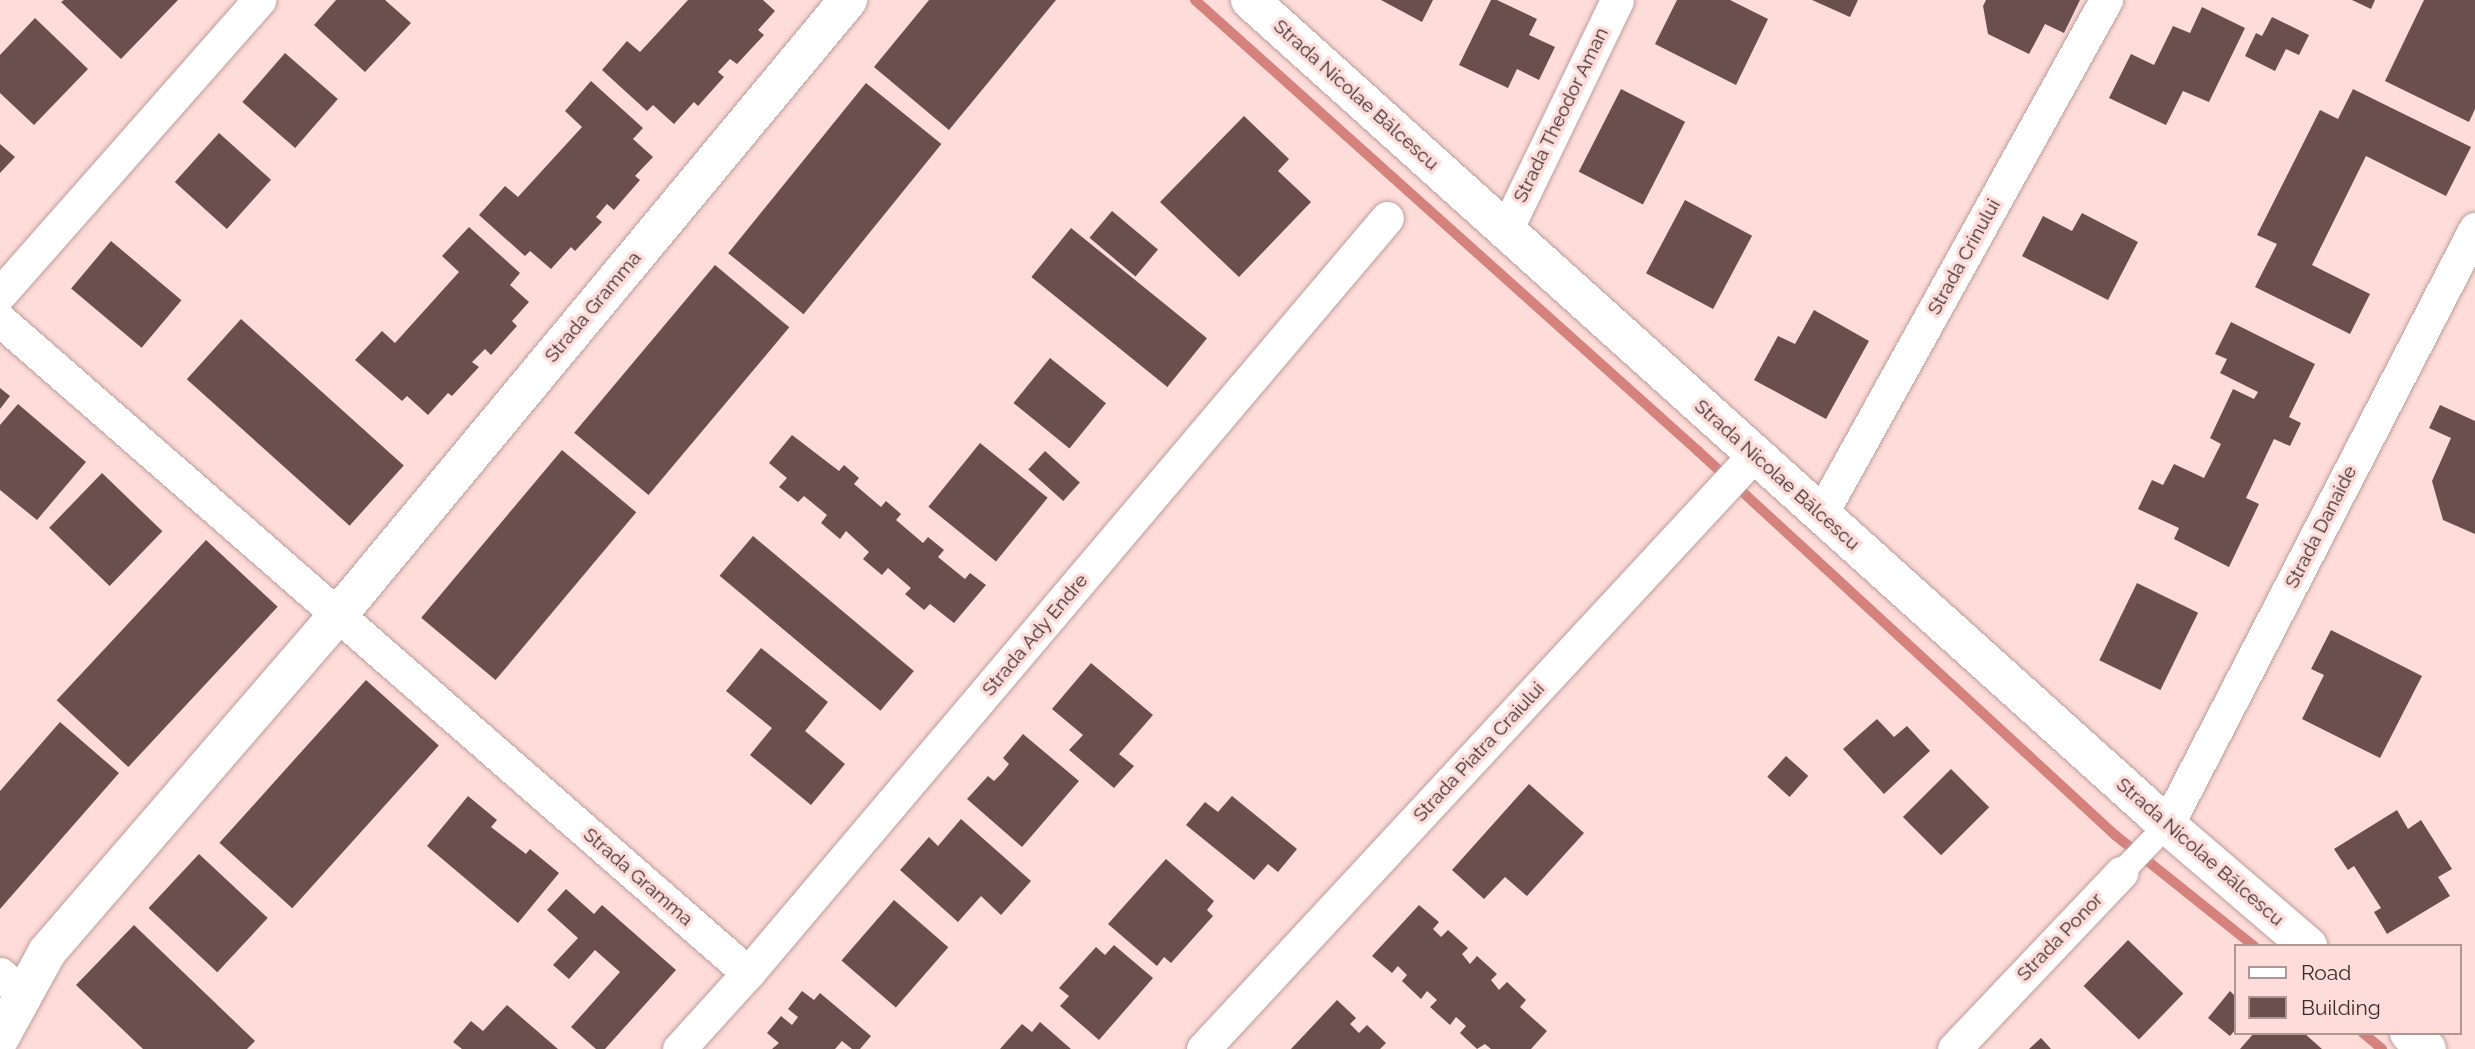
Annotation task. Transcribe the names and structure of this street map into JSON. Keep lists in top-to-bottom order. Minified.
{"streets":{"street":["Strada Nicolae Bălcescu","Strada Theodor Aman","Strada Crinului","Strada Gramma","Strada Danaide","Strada Ady Endre","Strada Piatra Craiului","Strada Ponor"]},"crossings":[["Strada Nicolae Bălcescu","Strada Theodor Aman"],["Strada Nicolae Bălcescu","Strada Crinului"],["Strada Nicolae Bălcescu","Strada Danaide"],["Strada Nicolae Bălcescu","Strada Piatra Craiului"],["Strada Nicolae Bălcescu","Strada Ponor"],["Strada Gramma","Strada Ady Endre"],["Strada Danaide","Strada Ponor"]],"legend":["Road","Building"]}
